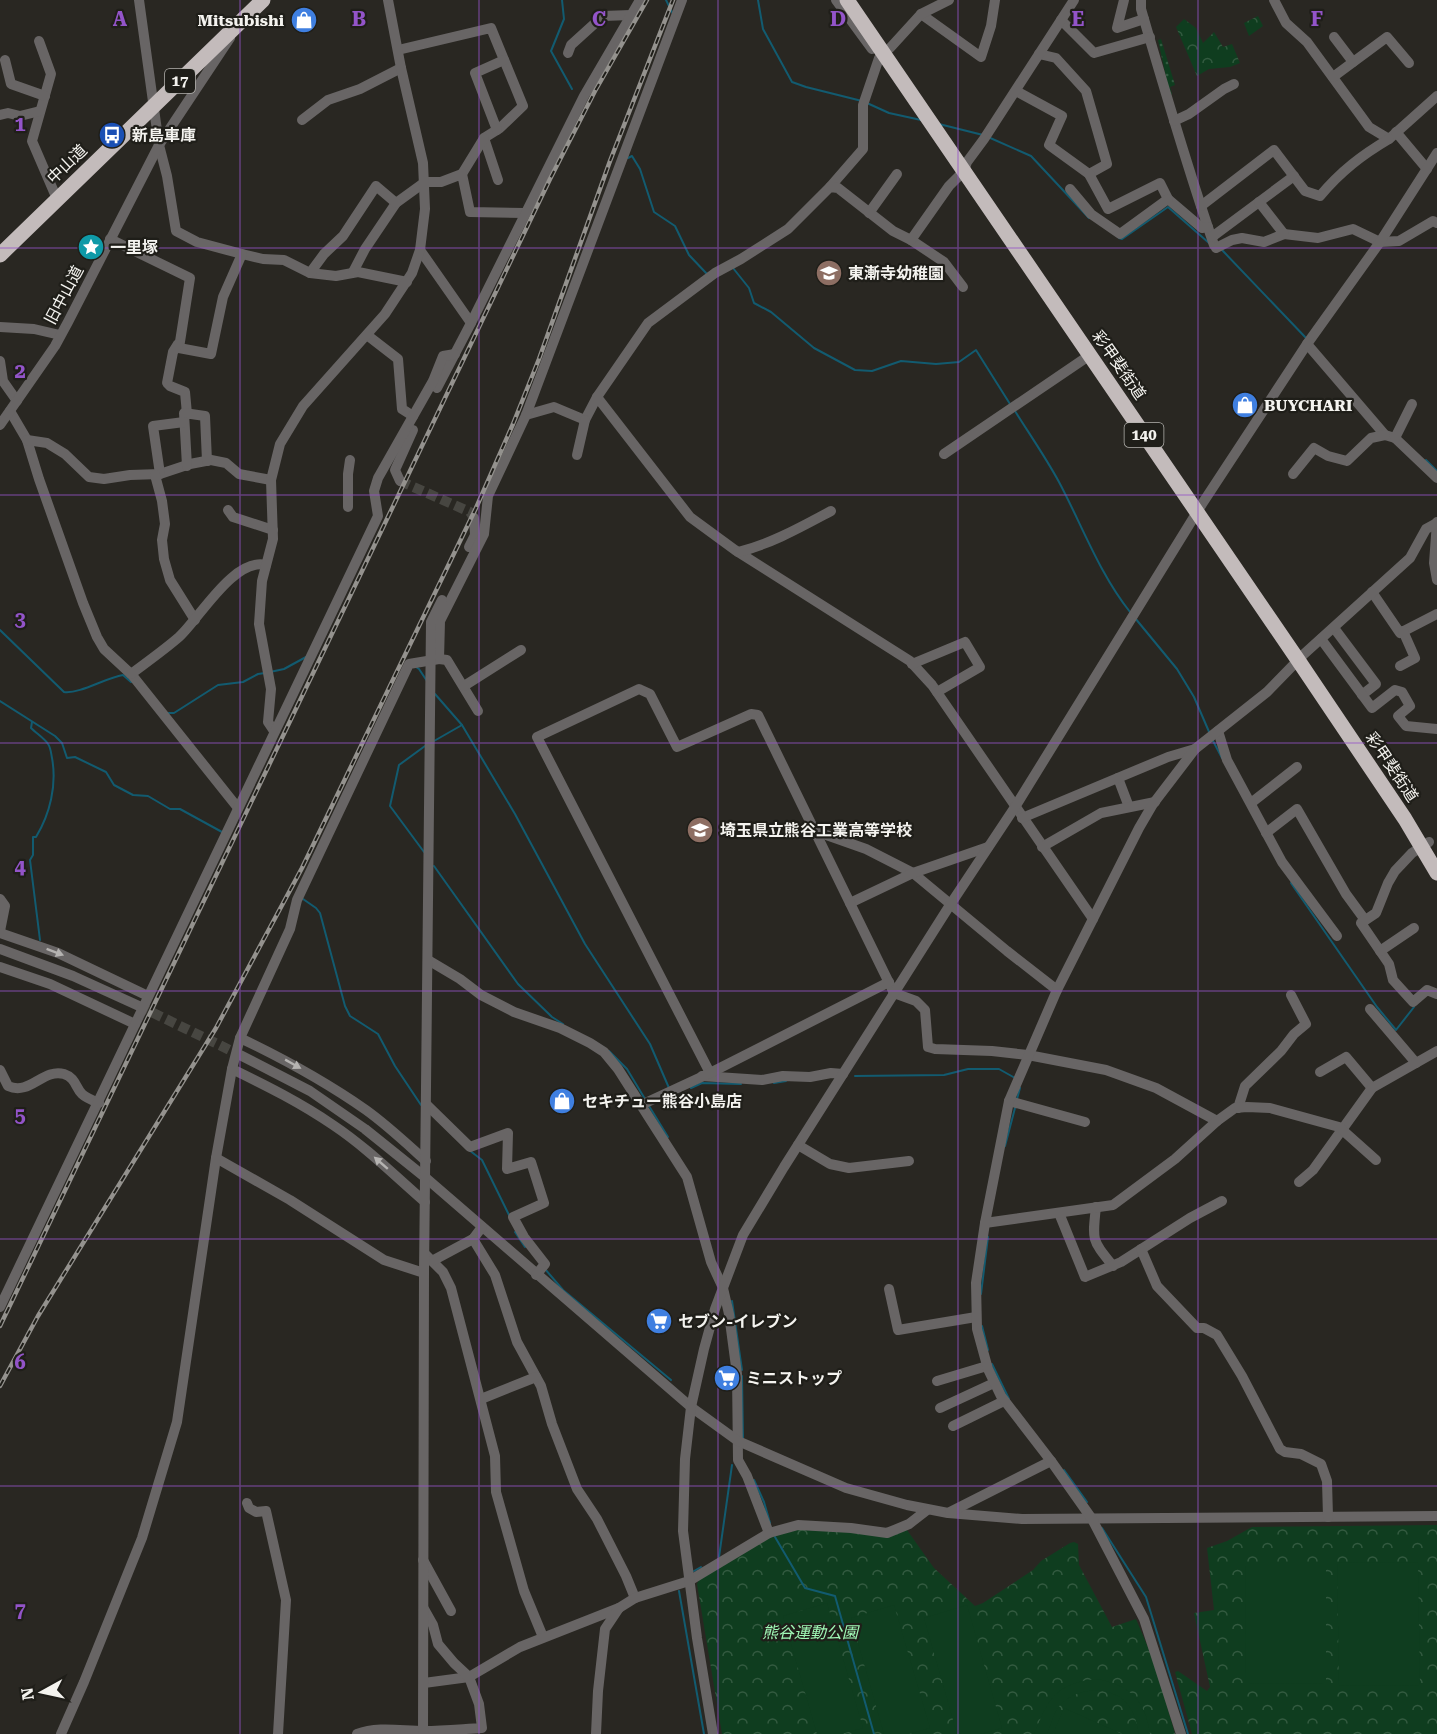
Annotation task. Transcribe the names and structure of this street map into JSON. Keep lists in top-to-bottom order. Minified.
{"streets":{"highway":["17","中山道","彩甲斐街道","140"],"street":["旧中山道"]},"crossings":[["中山道","旧中山道"]],"parks":["熊谷運動公園"],"places":{"shop":["Mitsubishi","BUYCHARI","セキチュー熊谷小島店"],"bus stop":["新島車庫"],"place":["一里塚"],"school or university":["東漸寺幼稚園","埼玉県立熊谷工業高等学校"],"supermarket":["セブン-イレブン","ミニストップ"]},"north":"left","grid":{"columns":["A","B","C","D","E","F"],"rows":["1","2","3","4","5","6","7"]}}
